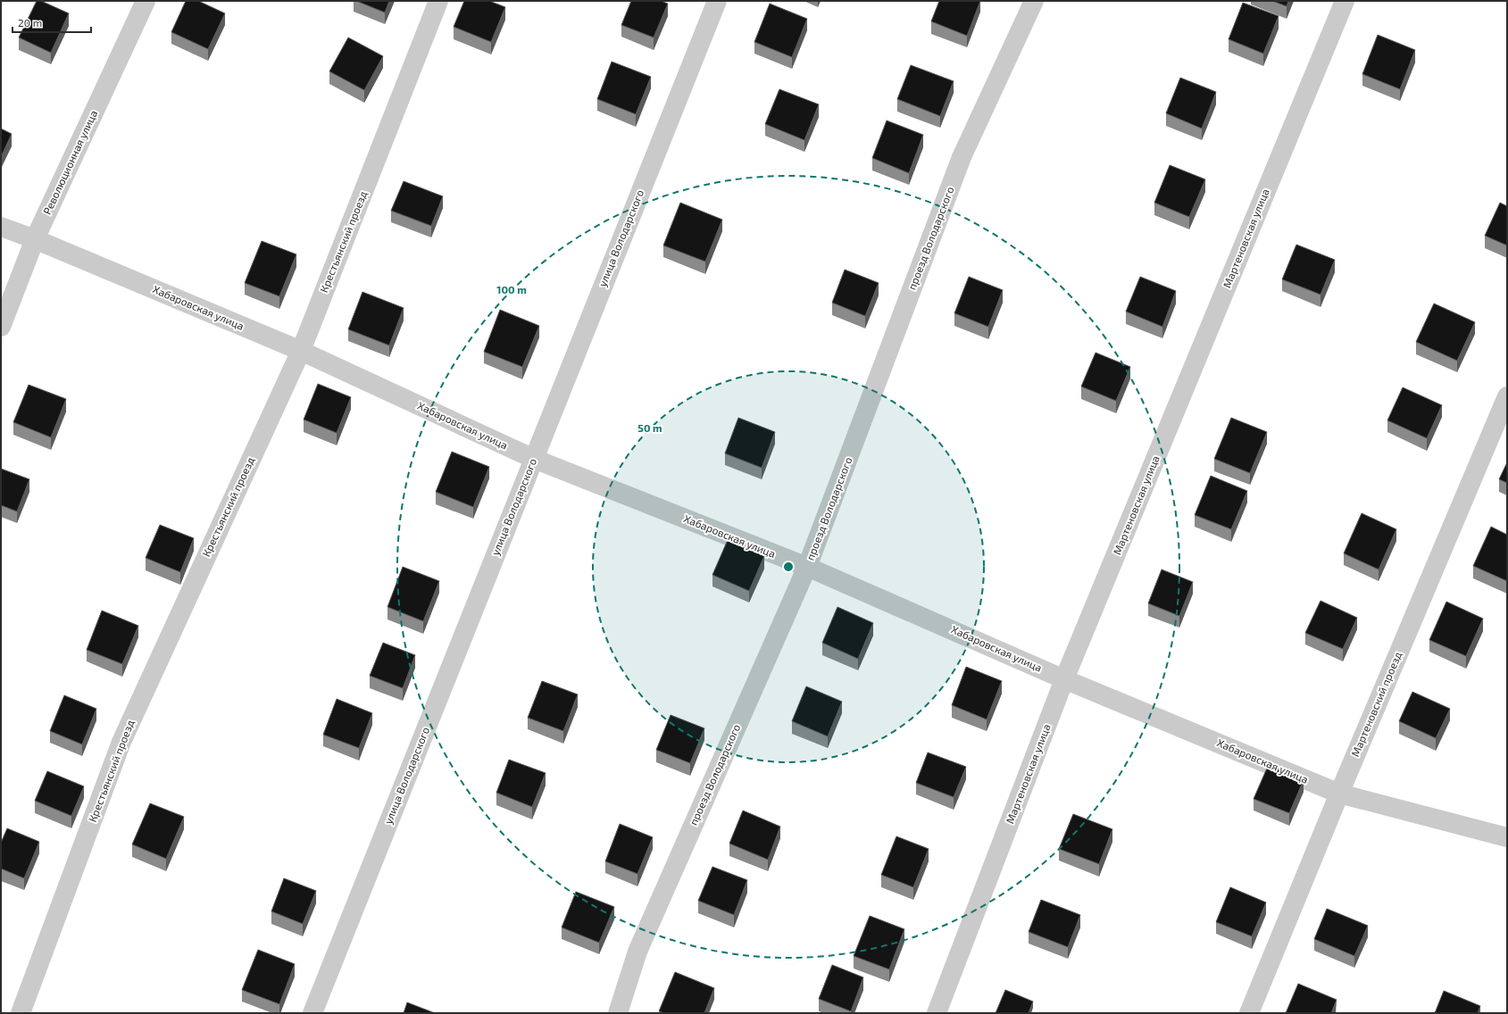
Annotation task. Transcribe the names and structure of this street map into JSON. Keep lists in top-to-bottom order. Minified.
{"streets":{"street":["Революционная улица","улица Володарского","проезд Володарского","Мартеновская улица","Крестьянский проезд","Хабаровская улица","Мартеновский проезд"]},"crossings":[["Революционная улица","Хабаровская улица"],["улица Володарского","Хабаровская улица"],["проезд Володарского","Хабаровская улица"],["Мартеновская улица","Хабаровская улица"],["Крестьянский проезд","Хабаровская улица"],["Хабаровская улица","Мартеновский проезд"]],"scale_bar":"20 m","rings":["100 m","50 m"]}
